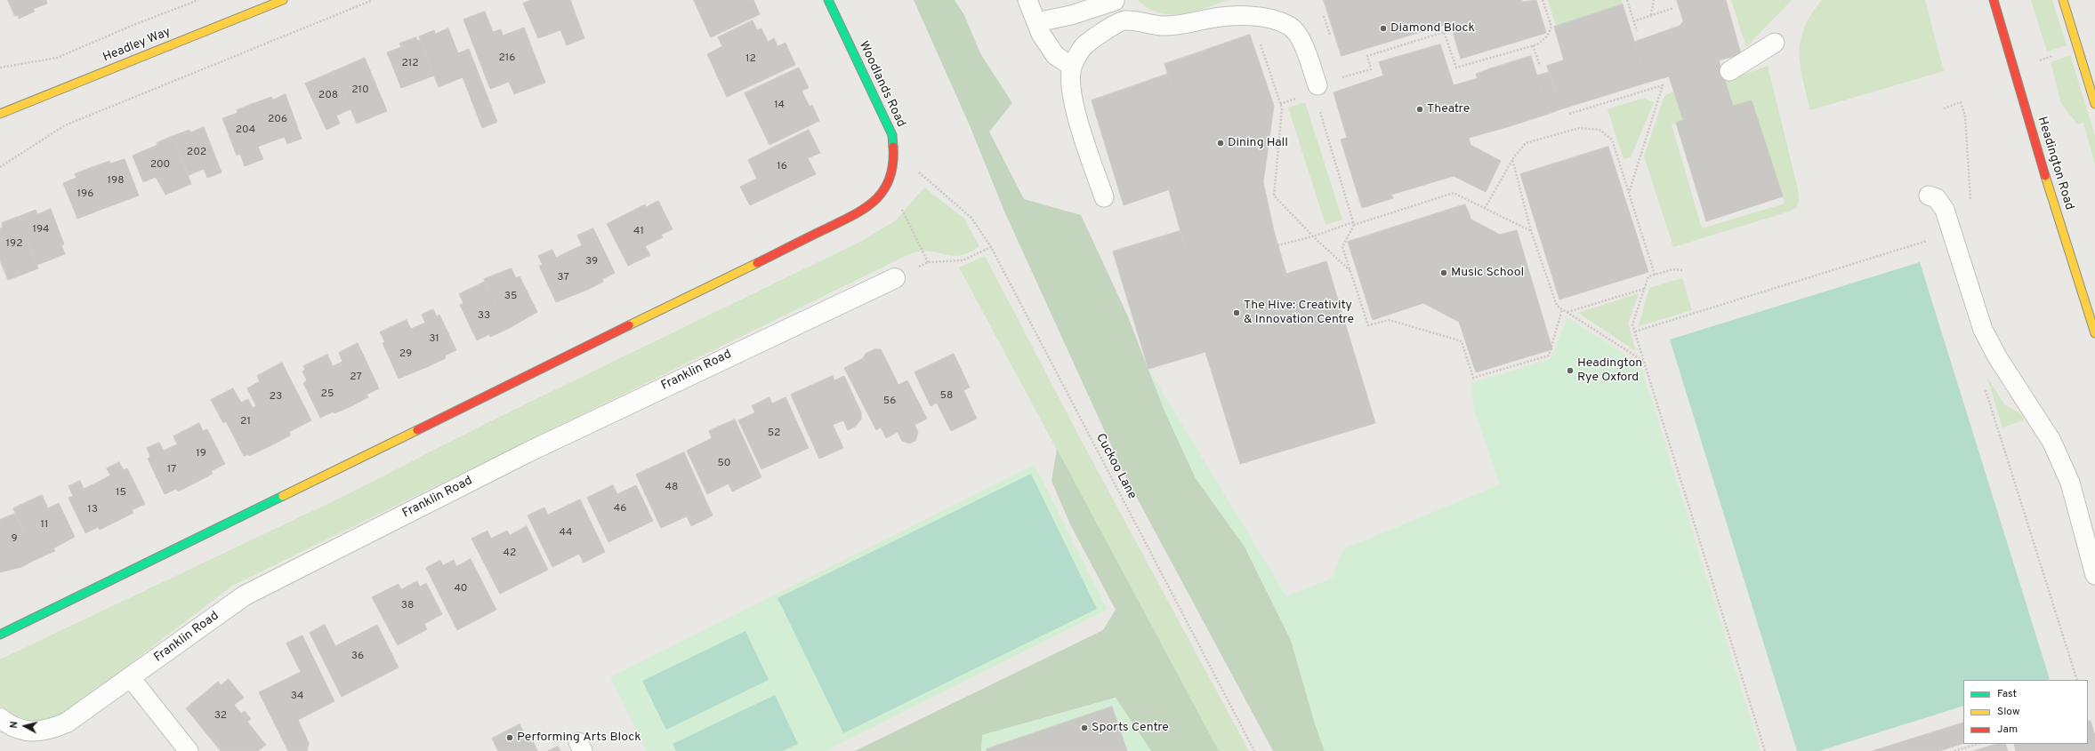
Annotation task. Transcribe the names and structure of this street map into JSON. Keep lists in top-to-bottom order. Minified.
{"streets":{"street":["Headley Way","Woodlands Road","Headington Road","Franklin Road"],"path":["Cuckoo Lane"]},"places":["Diamond Block","Theatre","Dining Hall","Music School","The Hive: Creativity & Innovation Centre","Headington Rye Oxford","Sports Centre","Performing Arts Block"],"house_numbers":["216","12","212","210","208","14","206","204","202","200","16","198","196","194","41","192","39","37","35","33","31","29","27","25","58","23","56","21","52","19","50","17","48","15","46","13","11","44","9","42","40","38","36","34","32"],"legend":["Fast","Slow","Jam"],"north":"left"}
